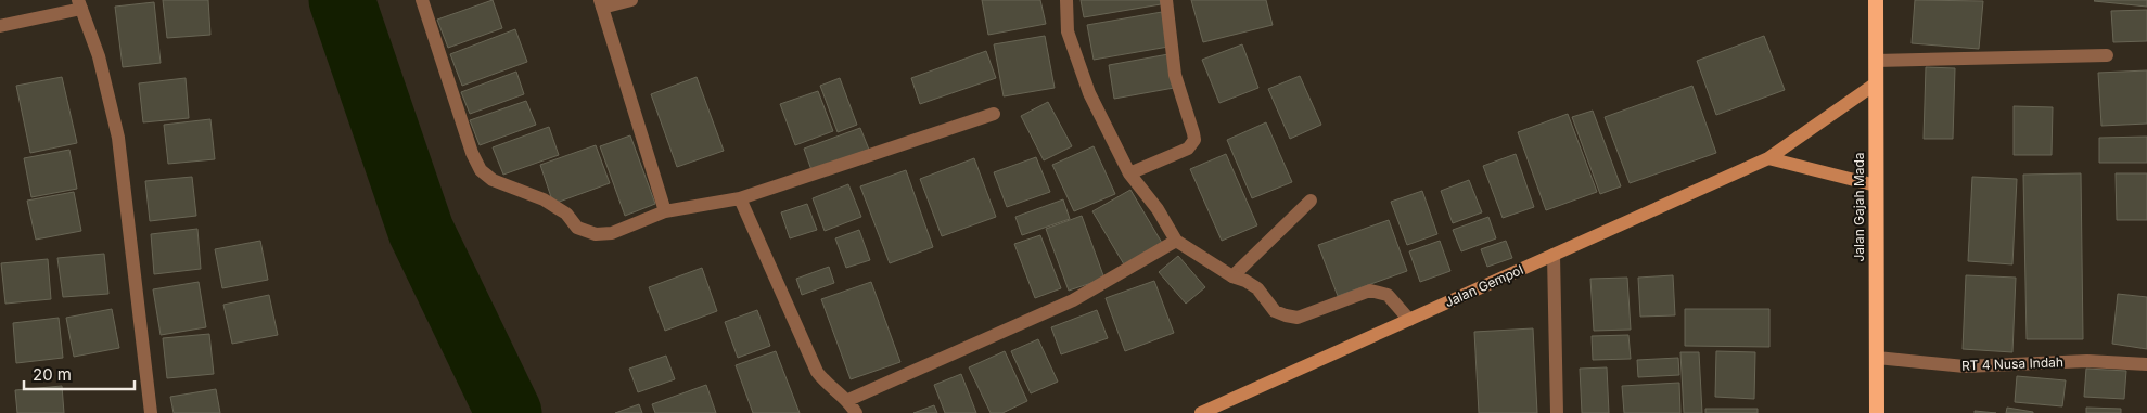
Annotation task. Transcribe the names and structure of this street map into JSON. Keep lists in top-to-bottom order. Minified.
{"streets":{"highway":["Jalan Gajah Mada"],"main road":["Jalan Gempol"],"street":["RT 4 Nusa Indah"]},"crossings":[["Jalan Gajah Mada","Jalan Gempol"],["Jalan Gajah Mada","RT 4 Nusa Indah"]],"scale_bar":"20 m"}
